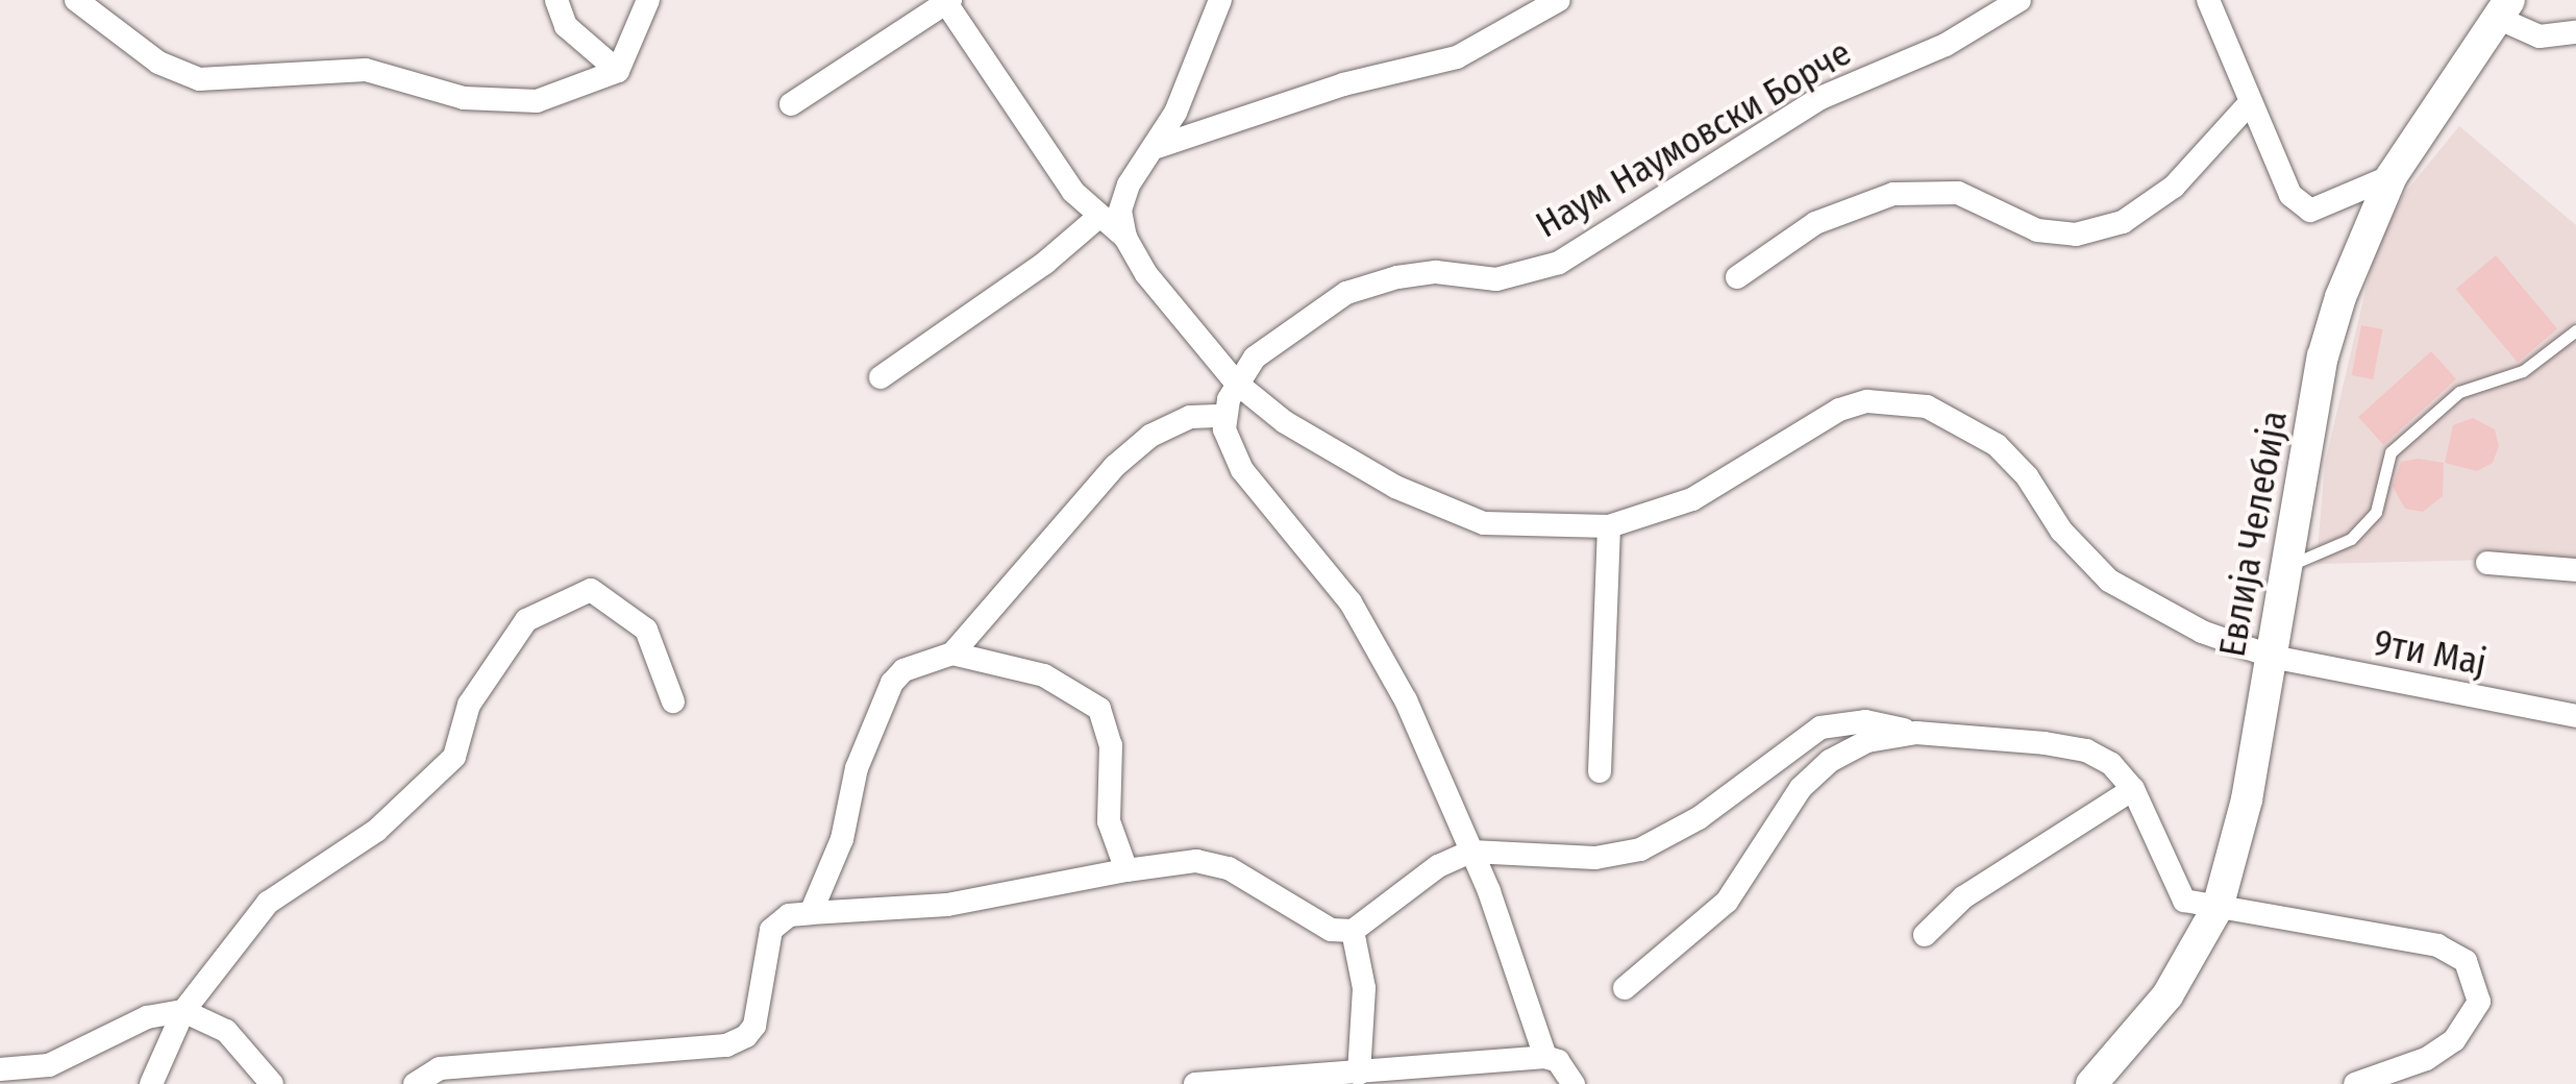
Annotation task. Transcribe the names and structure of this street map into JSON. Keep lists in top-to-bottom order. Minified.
{"streets":{"street":["Наум Наумовски Борче","Евлија Челебија","9ти Мај"]},"crossings":[["Наум Наумовски Борче","9ти Мај"],["Евлија Челебија","9ти Мај"]]}
